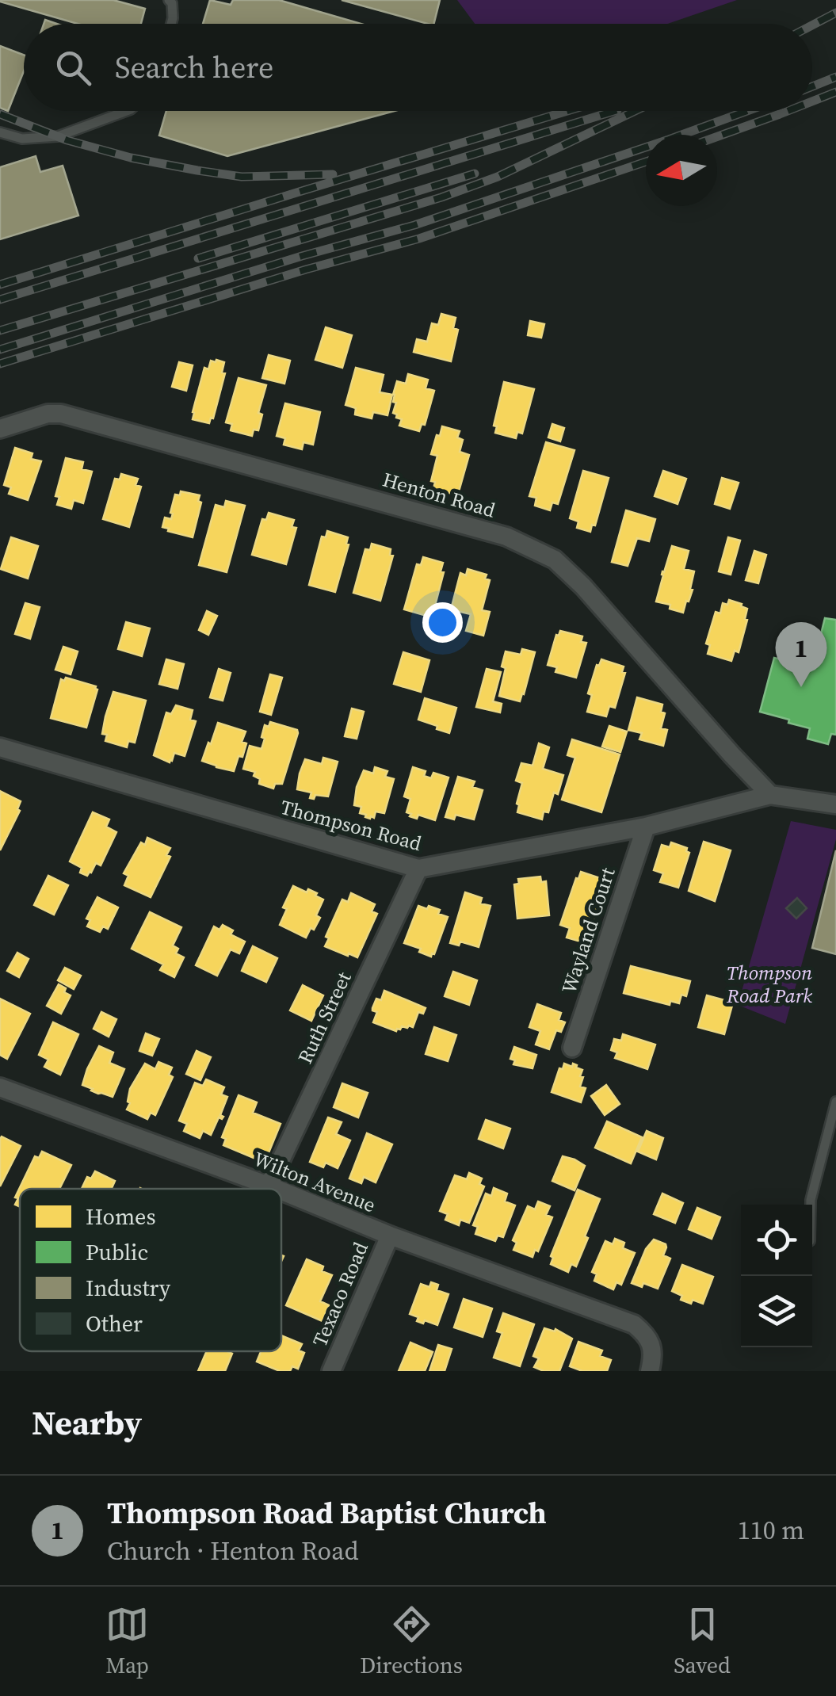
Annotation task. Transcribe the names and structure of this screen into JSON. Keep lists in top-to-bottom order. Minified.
{"streets":{"street":["Henton Road","Thompson Road","Wayland Court","Ruth Street","Wilton Avenue","Texaco Road"]},"crossings":[["Henton Road","Thompson Road"],["Thompson Road","Wayland Court"],["Thompson Road","Ruth Street"],["Ruth Street","Wilton Avenue"],["Wilton Avenue","Texaco Road"]],"parks":["Thompson Road Park"],"legend":["Homes","Public","Industry","Other"],"north":"left","page":{"search":"Search here","pins":"1","heading":"Nearby","list":[{"mark":"1","name":"Thompson Road Baptist Church","note":"Church · Henton Road","value":"110 m"}],"nav":["Map","Directions","Saved"]}}
